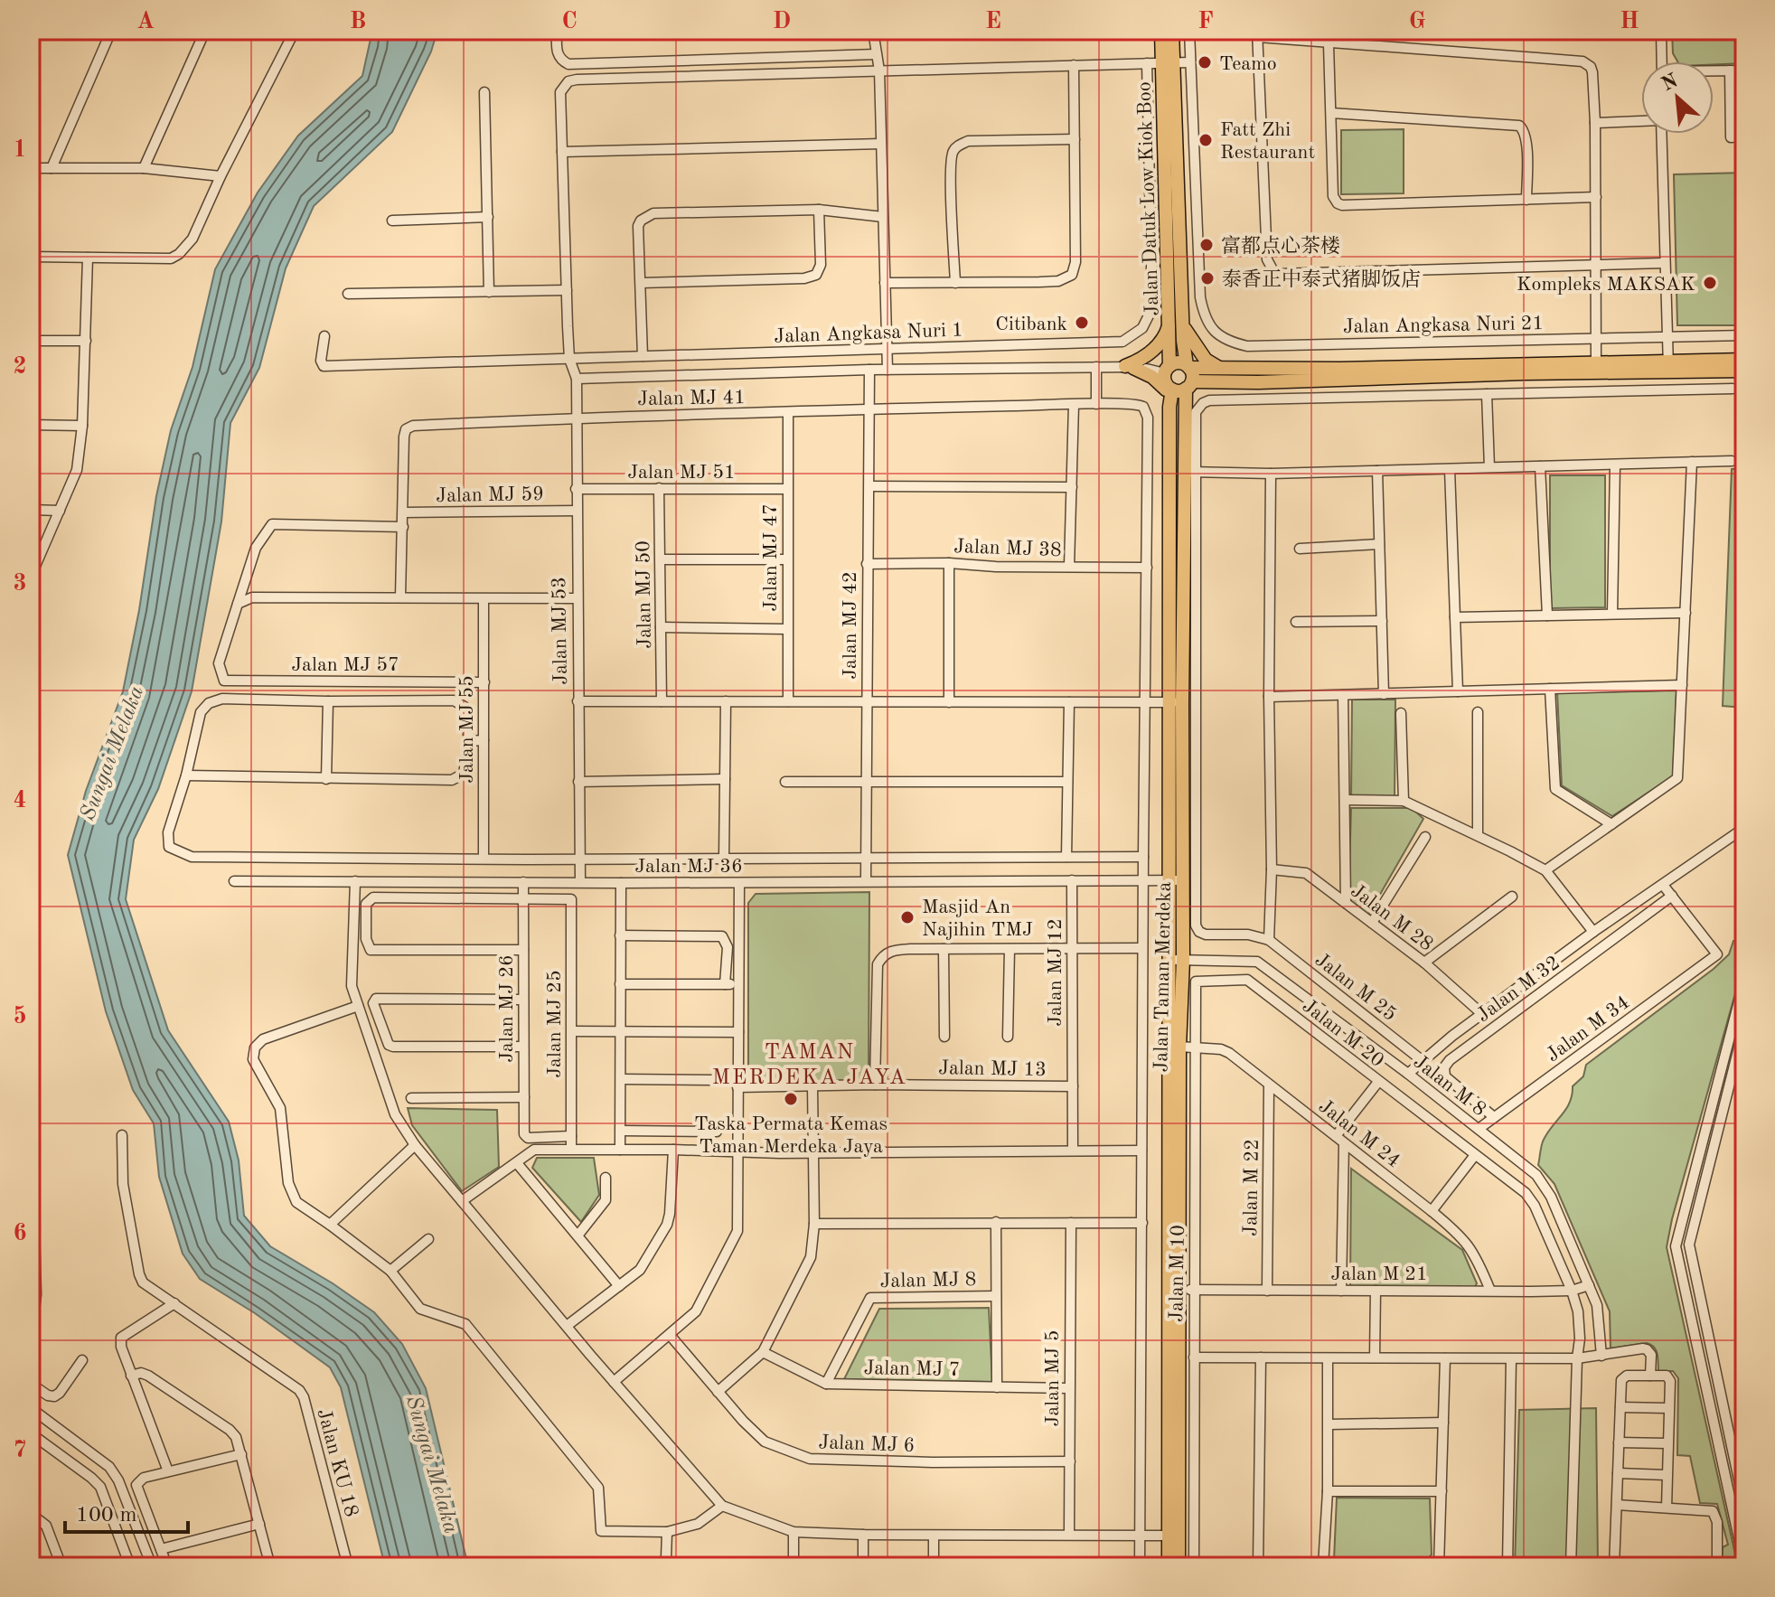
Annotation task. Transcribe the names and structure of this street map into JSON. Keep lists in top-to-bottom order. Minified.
{"streets":{"main road":["Jalan Datuk Low Kiok Boo","Jalan Taman Merdeka"],"street":["Jalan Angkasa Nuri 21","Jalan Angkasa Nuri 1","Jalan MJ 41","Jalan MJ 51","Jalan MJ 59","Jalan MJ 38","Jalan MJ 47","Jalan MJ 50","Jalan MJ 42","Jalan MJ 53","Jalan MJ 57","Jalan MJ 55","Jalan MJ 36","Jalan M 28","Jalan MJ 12","Jalan M 25","Jalan M 32","Jalan MJ 26","Jalan MJ 25","Jalan M 34","Jalan M 20","Jalan MJ 13","Jalan M 8","Jalan M 24","Jalan M 22","Jalan M 21","Jalan M 10","Jalan MJ 8","Jalan MJ 7","Jalan MJ 5","Jalan MJ 6","Jalan KU 18"]},"crossings":[["Jalan Datuk Low Kiok Boo","Jalan Taman Merdeka"],["Jalan Angkasa Nuri 1","Jalan MJ 53"],["Jalan MJ 41","Jalan MJ 59"],["Jalan MJ 41","Jalan MJ 38"],["Jalan MJ 41","Jalan MJ 47"],["Jalan MJ 41","Jalan MJ 42"],["Jalan MJ 41","Jalan MJ 53"],["Jalan MJ 51","Jalan MJ 47"],["Jalan MJ 51","Jalan MJ 50"],["Jalan MJ 51","Jalan MJ 53"],["Jalan MJ 59","Jalan MJ 53"],["Jalan MJ 38","Jalan MJ 42"],["Jalan MJ 42","Jalan MJ 36"],["Jalan MJ 53","Jalan MJ 36"],["Jalan MJ 57","Jalan MJ 55"],["Jalan MJ 36","Jalan MJ 12"],["Jalan MJ 36","Jalan Taman Merdeka"],["Jalan MJ 36","Jalan MJ 26"],["Jalan MJ 12","Jalan MJ 13"],["Jalan Taman Merdeka","Jalan M 8"],["Jalan Taman Merdeka","Jalan M 21"],["Jalan M 32","Jalan M 34"],["Jalan MJ 26","Jalan MJ 25"],["Jalan M 34","Jalan M 8"],["Jalan M 20","Jalan M 21"],["Jalan M 20","Jalan M 10"],["Jalan M 8","Jalan M 21"],["Jalan M 24","Jalan M 22"],["Jalan M 24","Jalan M 21"],["Jalan M 24","Jalan M 10"],["Jalan M 22","Jalan M 21"],["Jalan M 21","Jalan M 10"],["Jalan MJ 8","Jalan MJ 7"],["Jalan MJ 7","Jalan MJ 5"],["Jalan MJ 5","Jalan MJ 6"]],"districts":["TAMAN MERDEKA JAYA"],"water":["Sungai Melaka"],"places":["Teamo","Fatt Zhi Restaurant","富都点心茶楼","泰香正中泰式猪脚饭店","Kompleks MAKSAK","Citibank","Masjid An Najihin TMJ","Taska Permata Kemas Taman Merdeka Jaya"],"scale_bar":"100 m","north":"top left","grid":{"columns":["A","B","C","D","E","F","G","H"],"rows":["1","2","3","4","5","6","7"]}}
